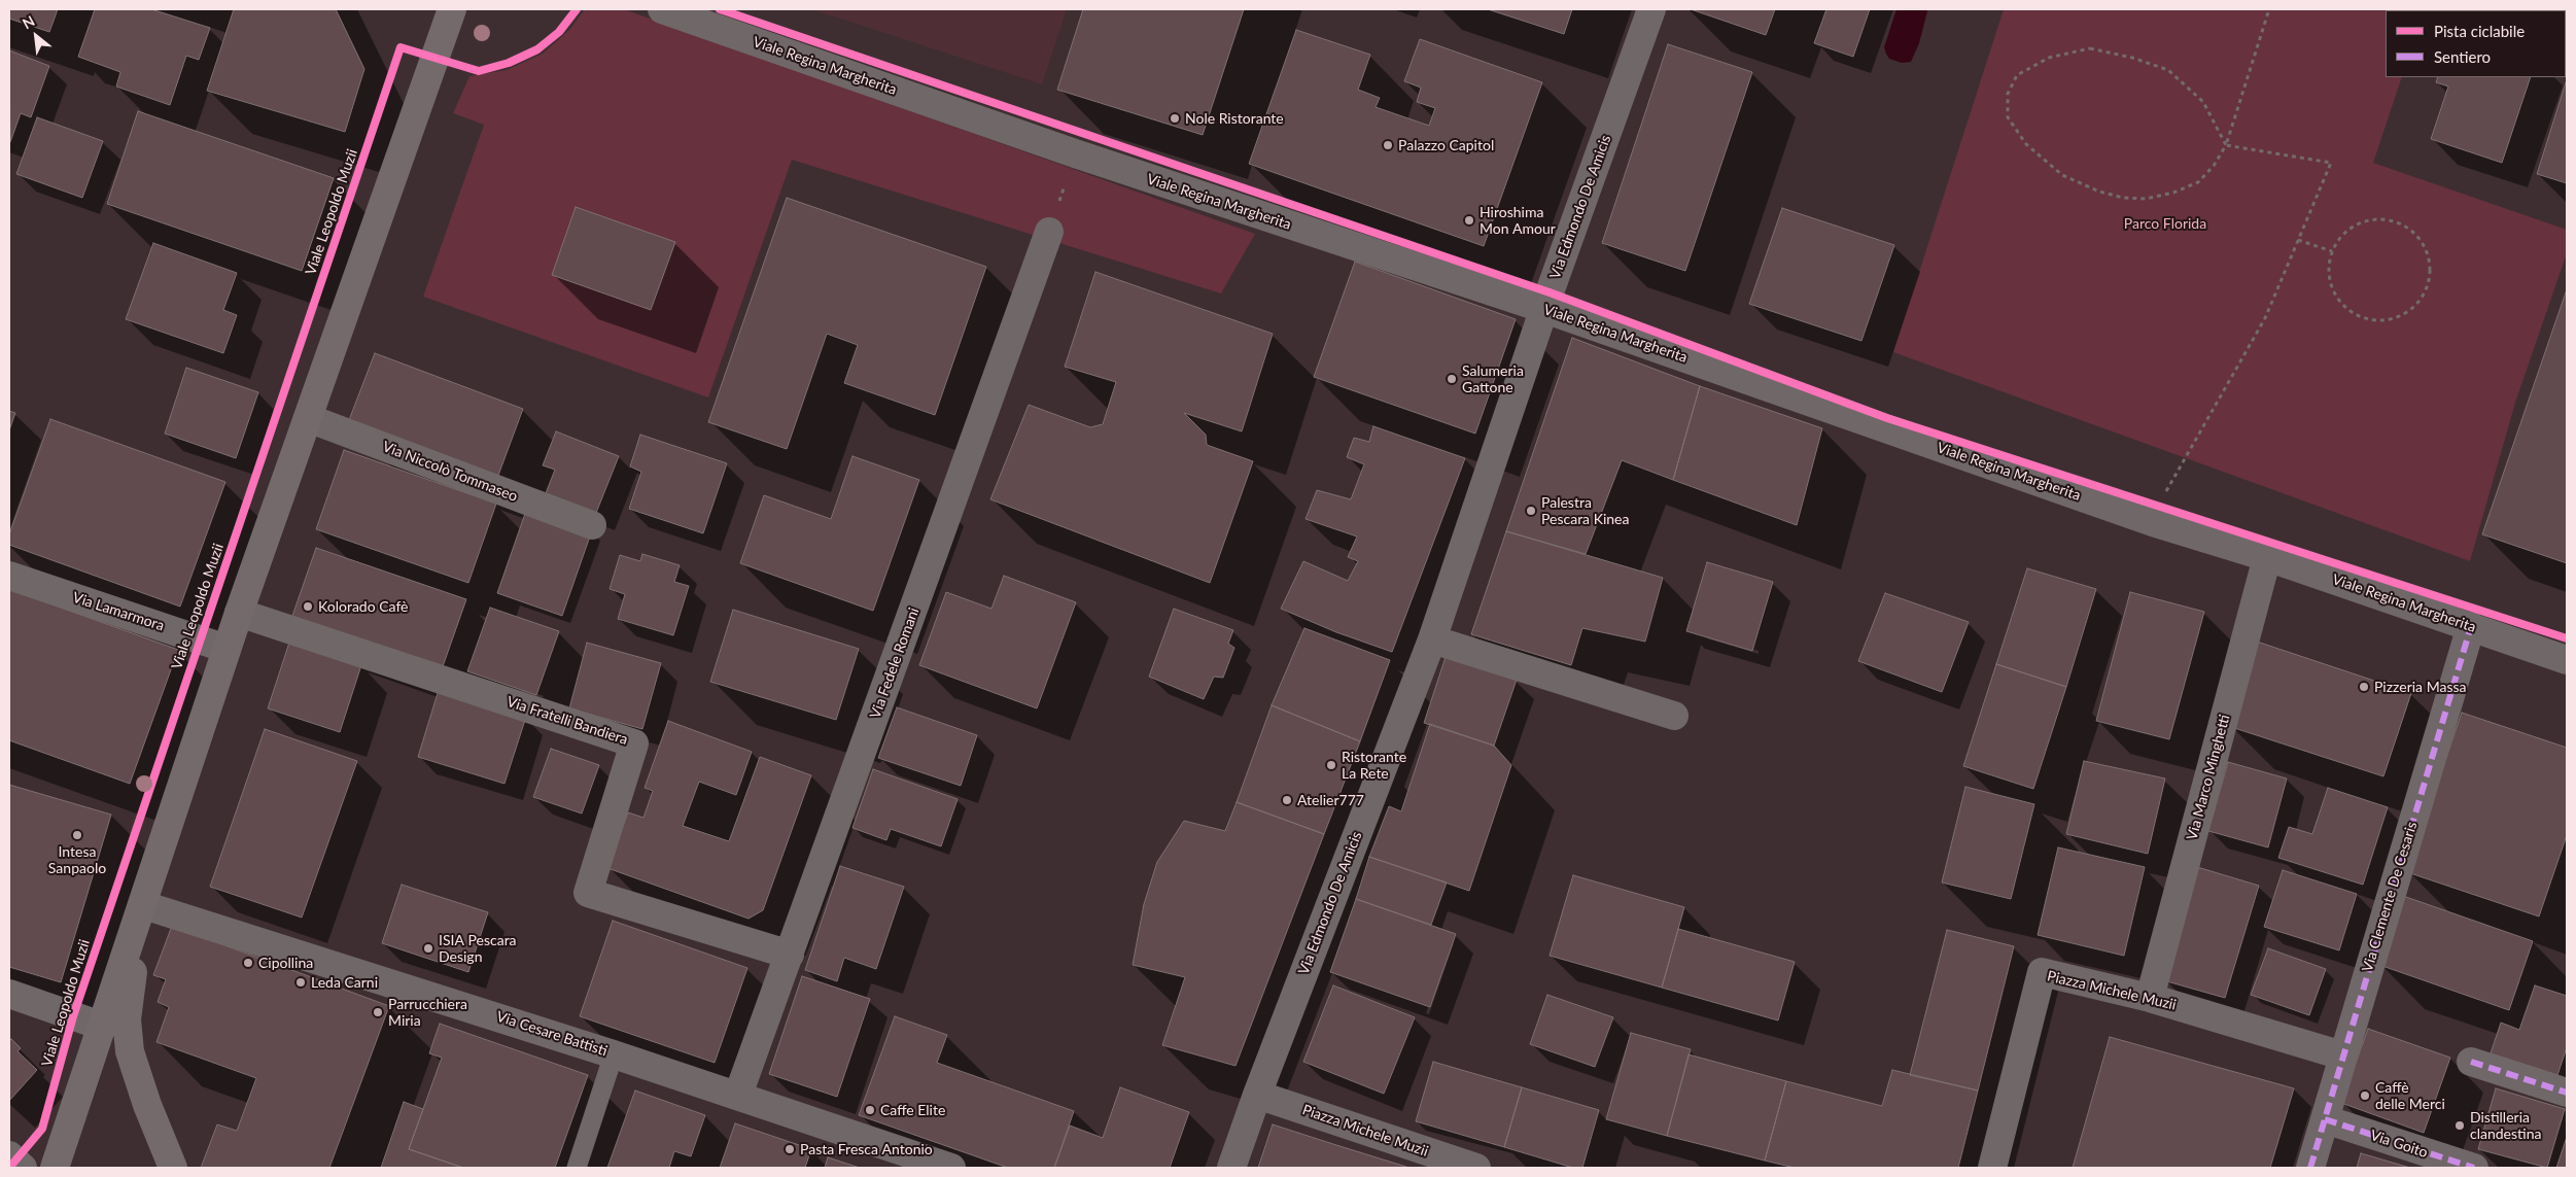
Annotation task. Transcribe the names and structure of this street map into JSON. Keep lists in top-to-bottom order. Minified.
{"streets":{"street":["Viale Regina Margherita","Via Edmondo De Amicis","Via Niccolò Tommaseo","Via Lamarmora","Via Fedele Romani","Via Fratelli Bandiera","Via Marco Minghetti","Via Clemente De Cesaris","Piazza Michele Muzii","Via Cesare Battisti","Via Goito"],"cycle path":["Viale Leopoldo Muzii"]},"crossings":[["Viale Regina Margherita","Via Edmondo De Amicis"],["Viale Regina Margherita","Via Marco Minghetti"],["Viale Regina Margherita","Via Clemente De Cesaris"],["Via Edmondo De Amicis","Piazza Michele Muzii"],["Via Fedele Romani","Via Fratelli Bandiera"],["Via Fedele Romani","Via Cesare Battisti"],["Via Marco Minghetti","Piazza Michele Muzii"],["Via Clemente De Cesaris","Piazza Michele Muzii"],["Via Clemente De Cesaris","Via Goito"]],"parks":["Parco Florida"],"places":["Nole Ristorante","Palazzo Capitol","Hiroshima Mon Amour","Salumeria Gattone","Palestra Pescara Kinea","Kolorado Cafè","Pizzeria Massa","Ristorante La Rete","Atelier777","Intesa Sanpaolo","ISIA Pescara Design","Cipollina","Leda Carni","Parrucchiera Miria","Caffè delle Merci","Caffe Elite","Distilleria clandestina","Pasta Fresca Antonio"],"legend":["Pista ciclabile","Sentiero"],"north":"top left"}
